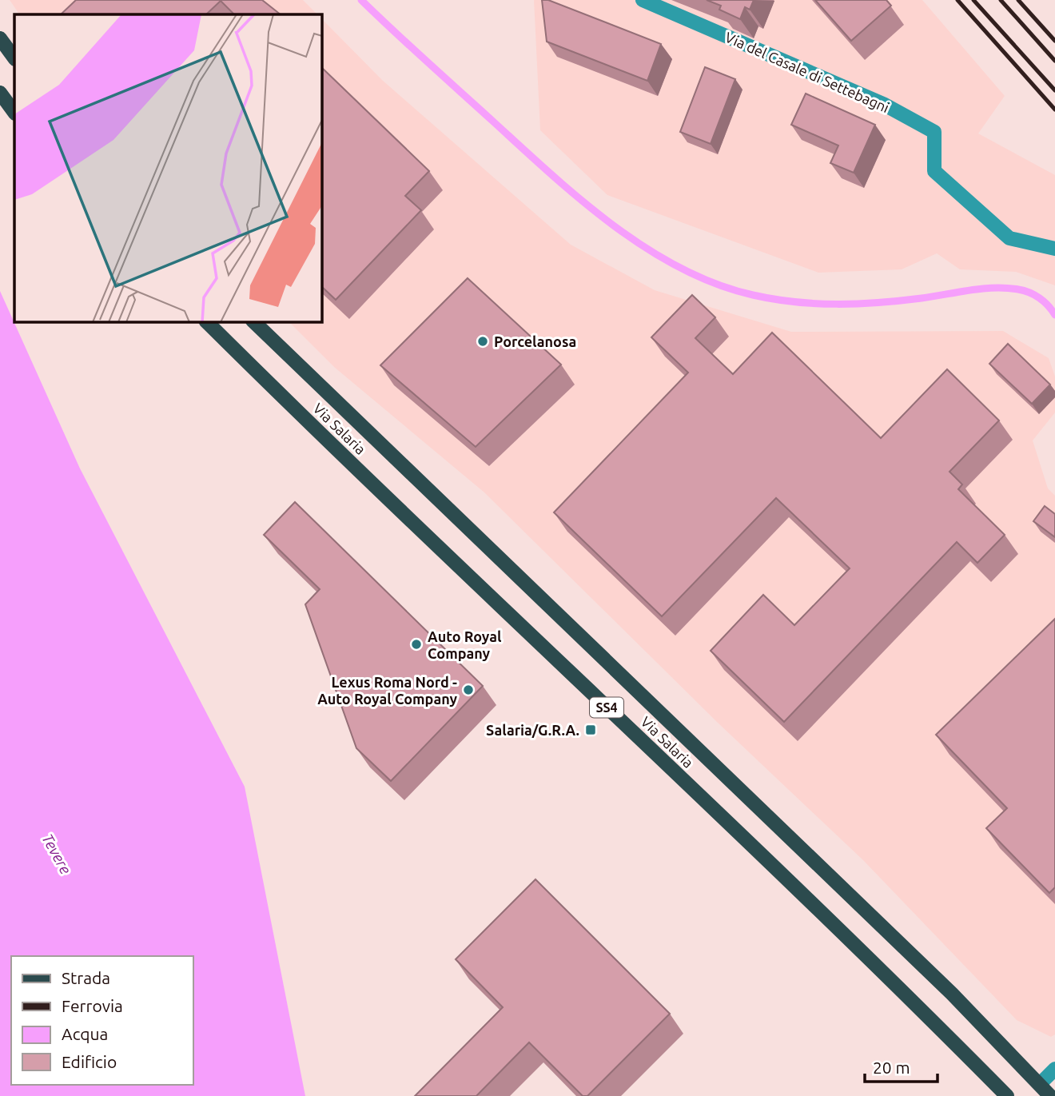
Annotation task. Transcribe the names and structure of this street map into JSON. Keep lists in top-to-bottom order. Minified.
{"streets":{"main road":["Via Salaria","SS4"],"street":["Via del Casale di Settebagni"]},"water":["Tevere"],"places":{"other":["Porcelanosa","Auto Royal Company","Lexus Roma Nord - Auto Royal Company"],"transit":["Salaria/G.R.A."]},"legend":["Strada","Ferrovia","Acqua","Edificio"],"scale_bar":"20 m"}
